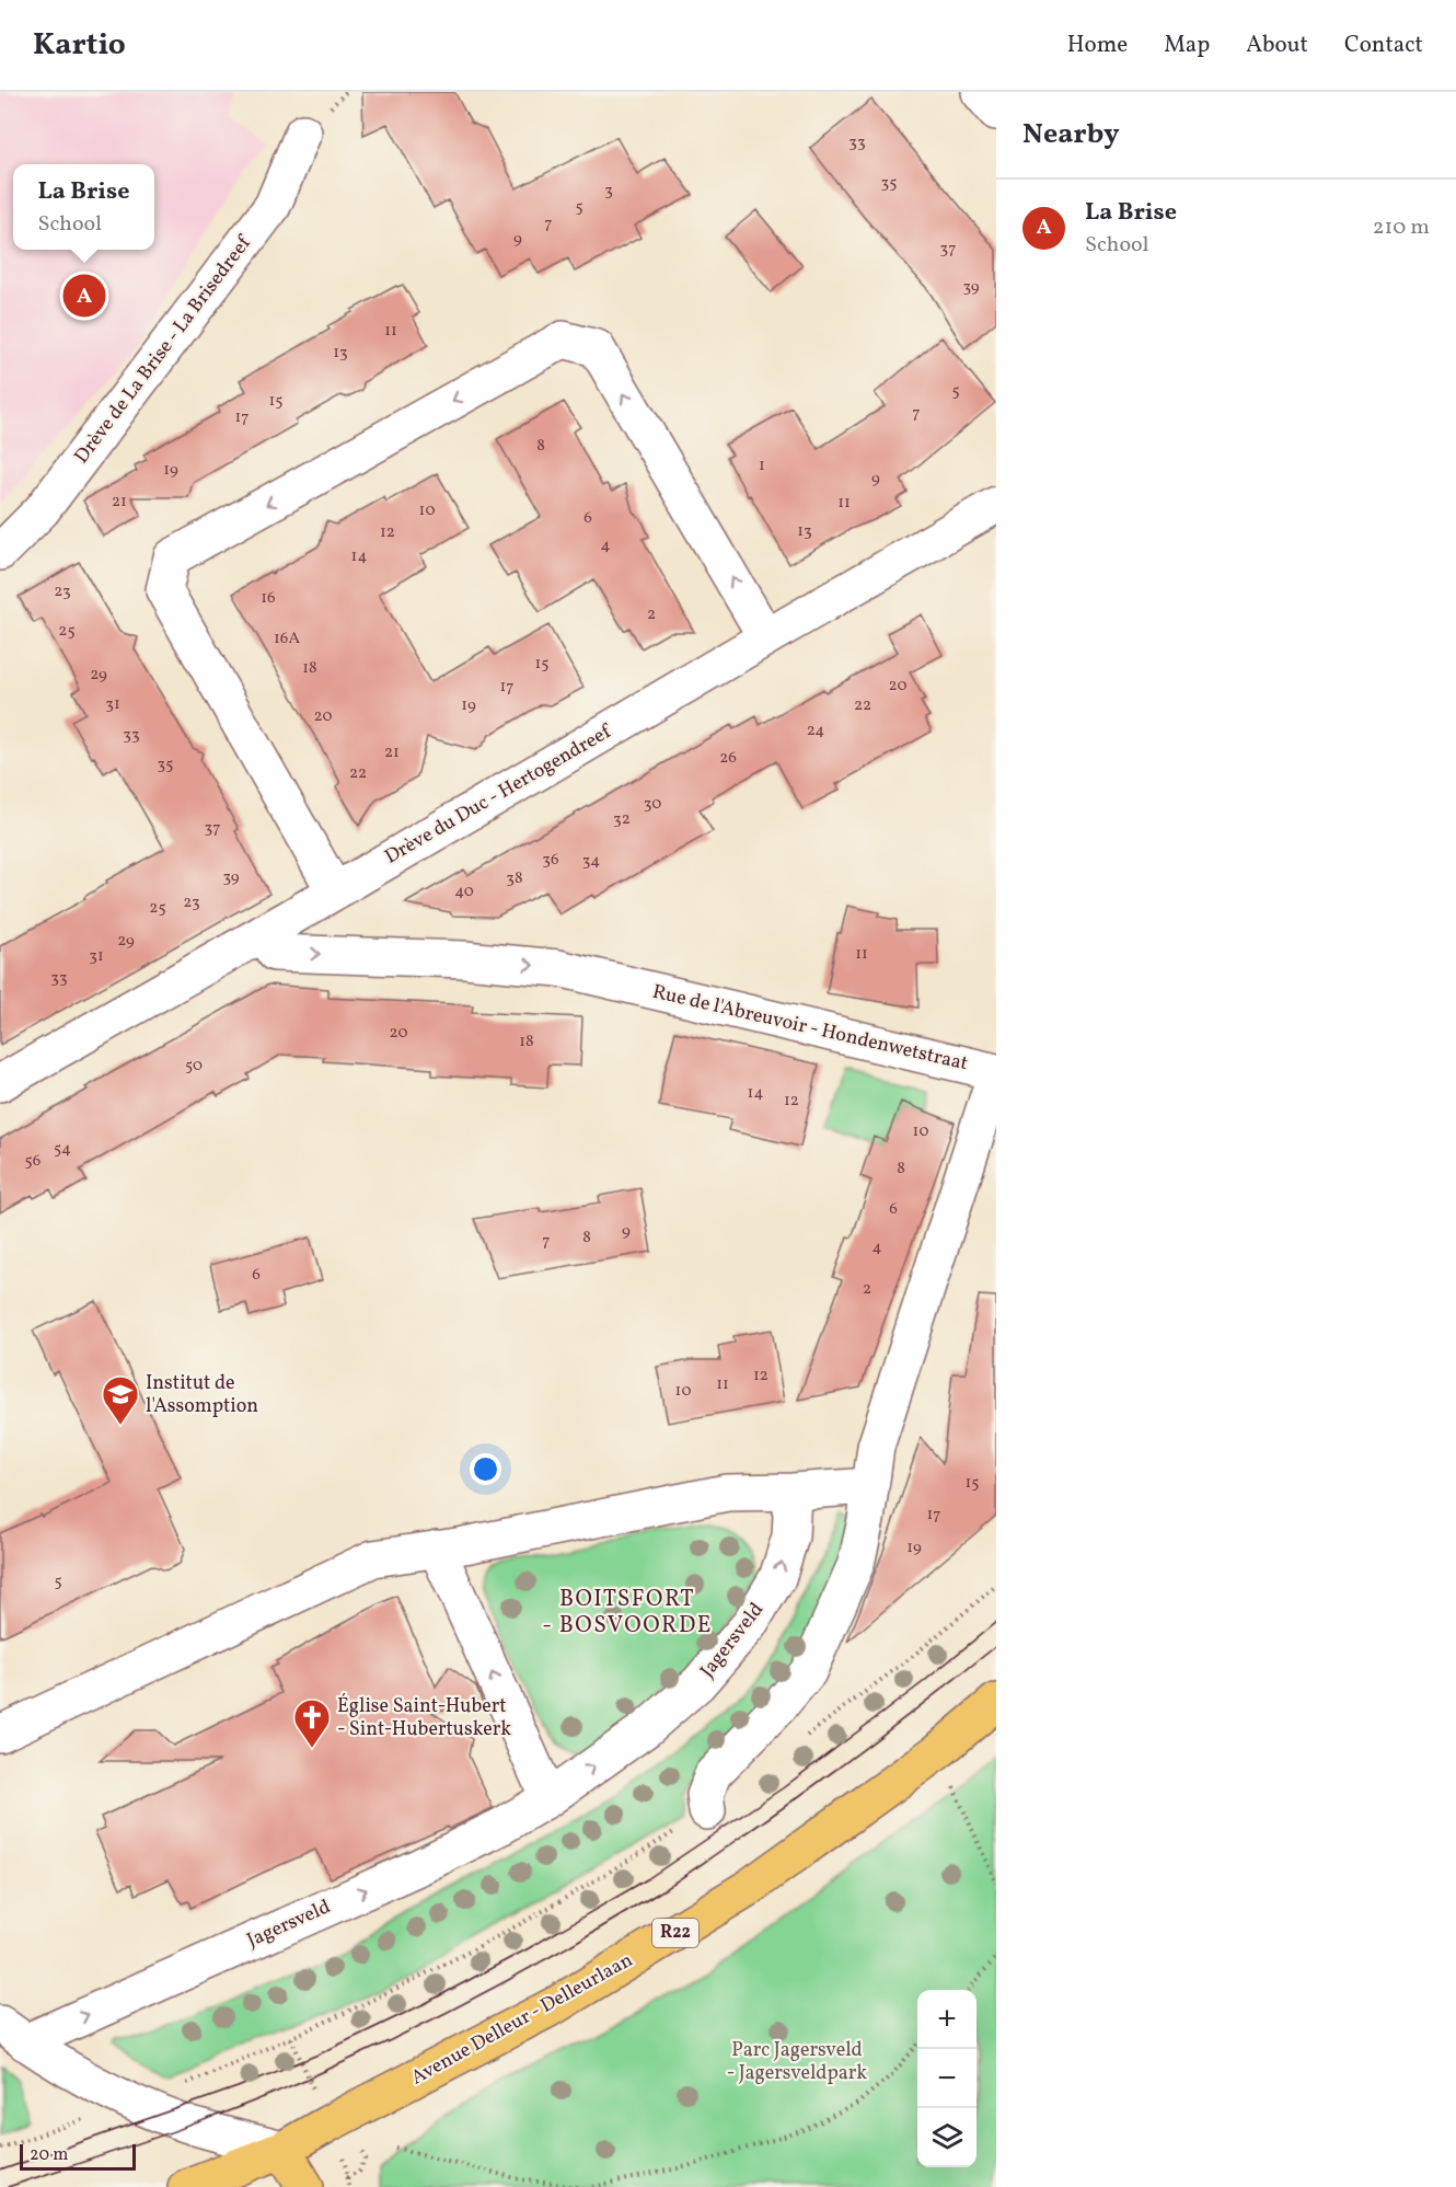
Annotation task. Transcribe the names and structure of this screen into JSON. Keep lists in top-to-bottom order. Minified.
{"streets":{"main road":["R22","Avenue Delleur - Delleurlaan"],"street":["Drève de La Brise - La Brisedreef","Drève du Duc - Hertogendreef","Rue de l'Abreuvoir - Hondenwetstraat","Jagersveld"]},"crossings":[["Drève du Duc - Hertogendreef","Rue de l'Abreuvoir - Hondenwetstraat"]],"districts":["BOITSFORT - BOSVOORDE"],"parks":["Parc Jagersveld - Jagersveldpark"],"places":{"school or university":["Institut de l'Assomption"],"church":["Église Saint-Hubert - Sint-Hubertuskerk"]},"house_numbers":["33","35","3","5","7","9","37","39","11","13","5","15","7","17","8","1","19","9","21","11","10","6","13","12","4","14","23","16","2","25","16A","15","18","29","20","17","31","19","22","20","24","33","21","26","35","22","30","32","37","36","34","39","38","40","23","25","29","11","31","33","20","18","50","14","12","10","54","56","8","6","9","8","7","4","6","2","12","11","10","15","17","19","5"],"scale_bar":"20 m","page":{"header":"Kartio","nav":["Home","Map","About","Contact"],"heading":"Nearby","popup":["La Brise","School"],"list":[{"mark":"A","name":"La Brise","note":"School","value":"210 m"}],"pins":"A","map_buttons":["+","−"],"scale":"20 m"}}
